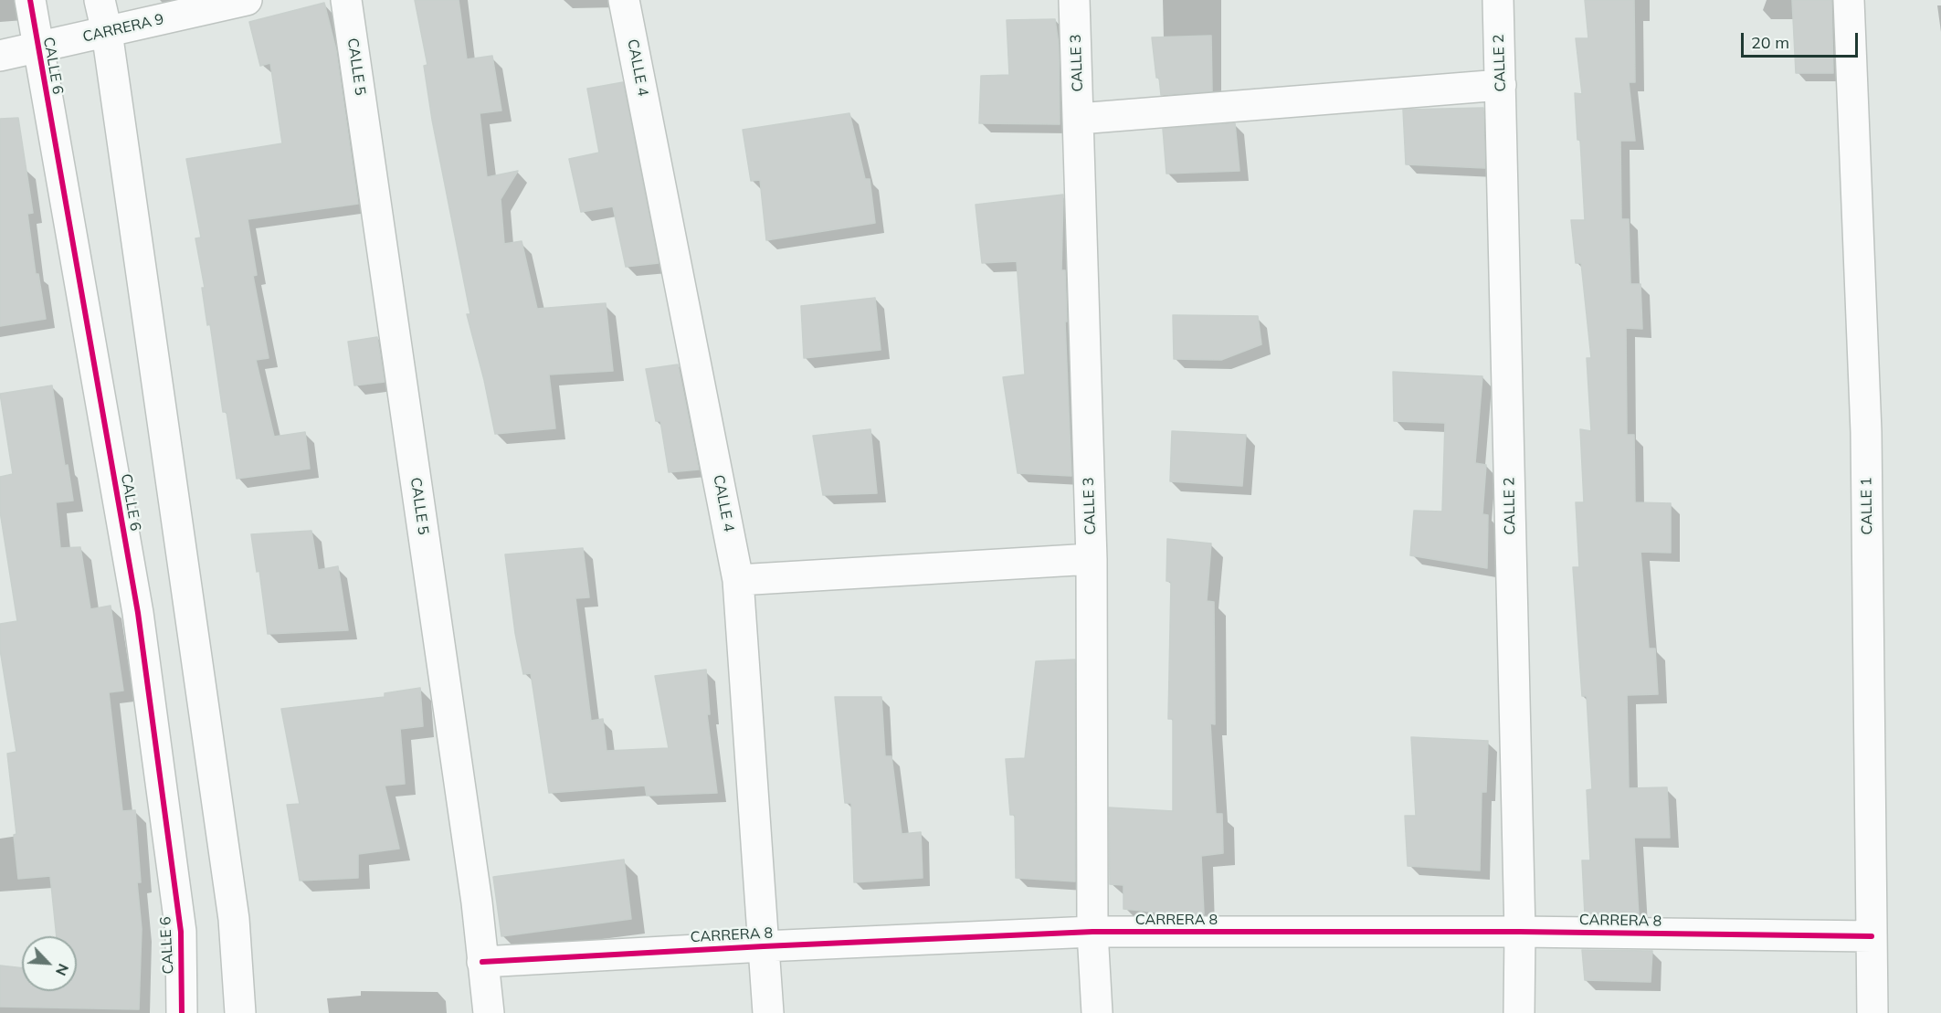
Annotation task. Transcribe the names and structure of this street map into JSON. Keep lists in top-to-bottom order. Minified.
{"streets":{"street":["CARRERA 9","CALLE 3","CALLE 2","CALLE 6","CALLE 5","CALLE 4","CALLE 1","CARRERA 8"]},"crossings":[["CARRERA 9","CALLE 6"],["CALLE 3","CARRERA 8"],["CALLE 2","CARRERA 8"],["CALLE 5","CARRERA 8"],["CALLE 4","CARRERA 8"],["CALLE 1","CARRERA 8"]],"scale_bar":"20 m","north":"bottom right"}
